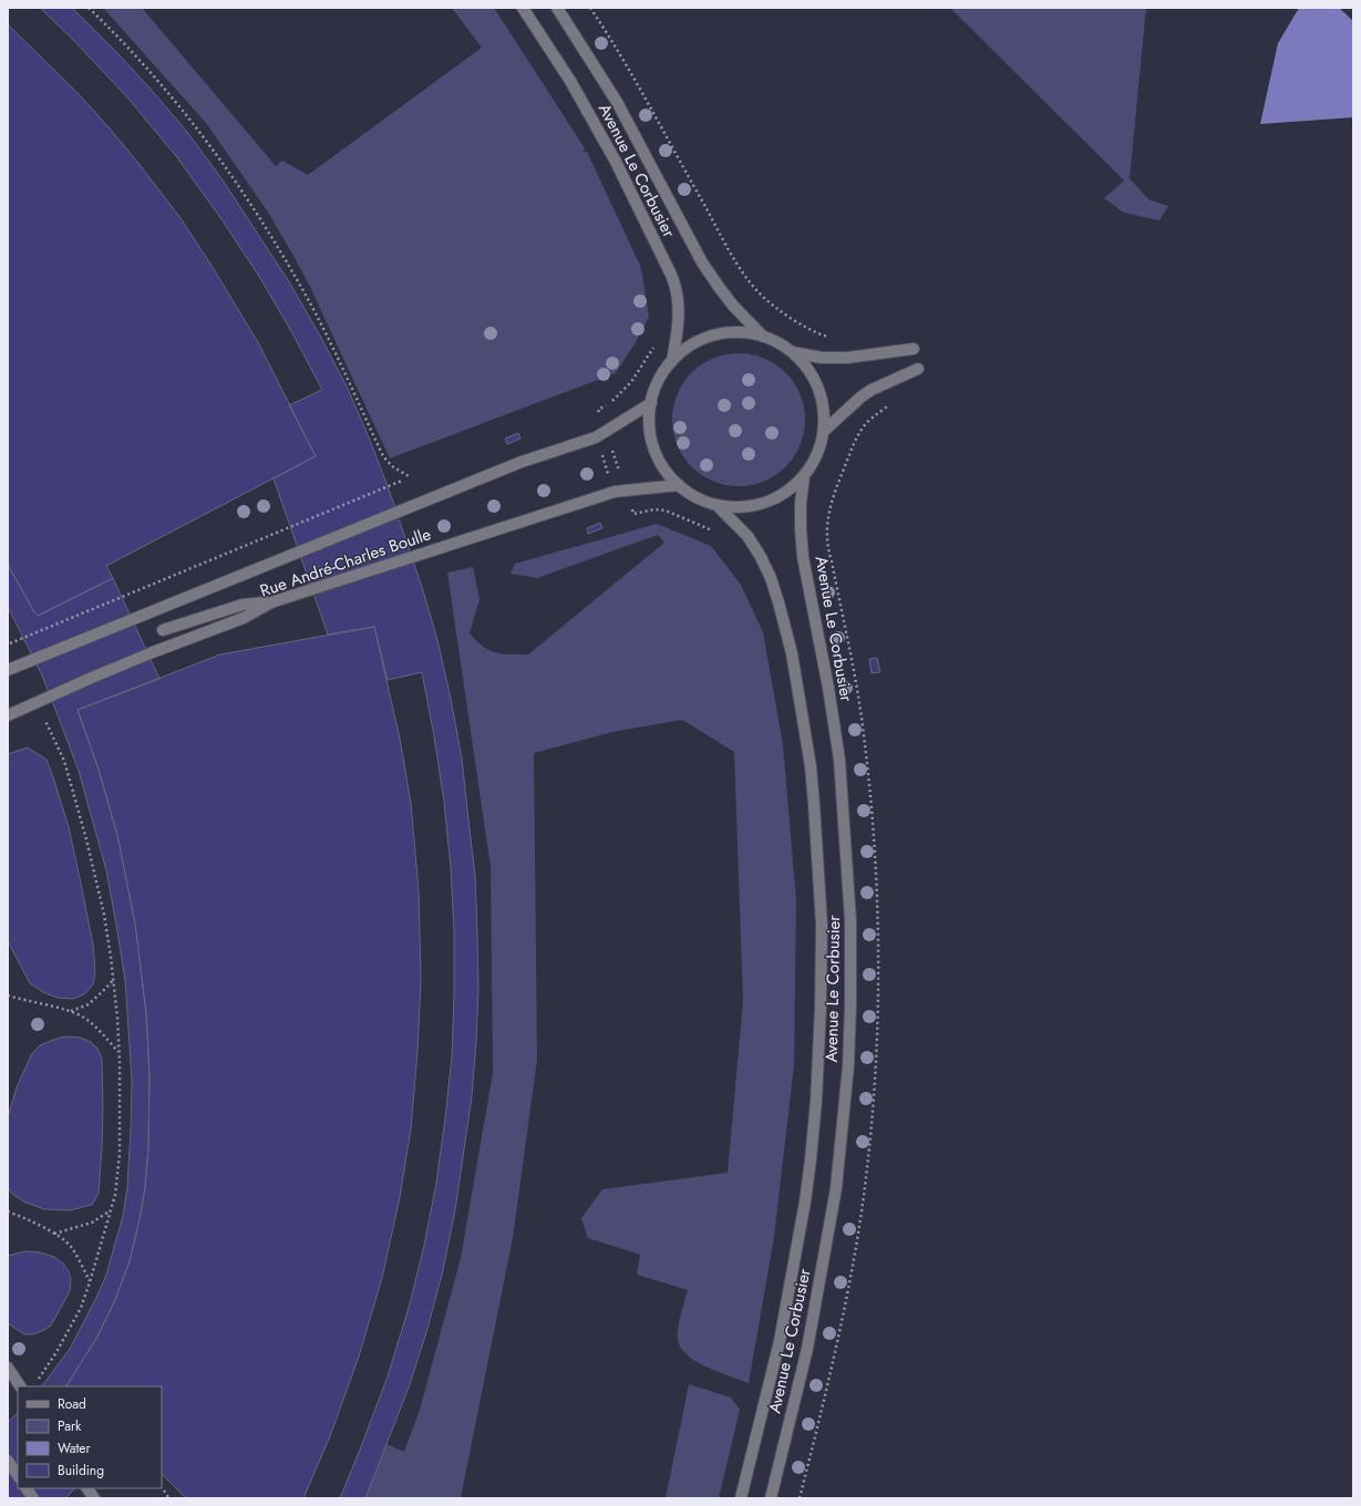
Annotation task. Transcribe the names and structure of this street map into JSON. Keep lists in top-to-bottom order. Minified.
{"streets":{"street":["Avenue Le Corbusier","Rue André-Charles Boulle"]},"legend":["Road","Park","Water","Building"]}
